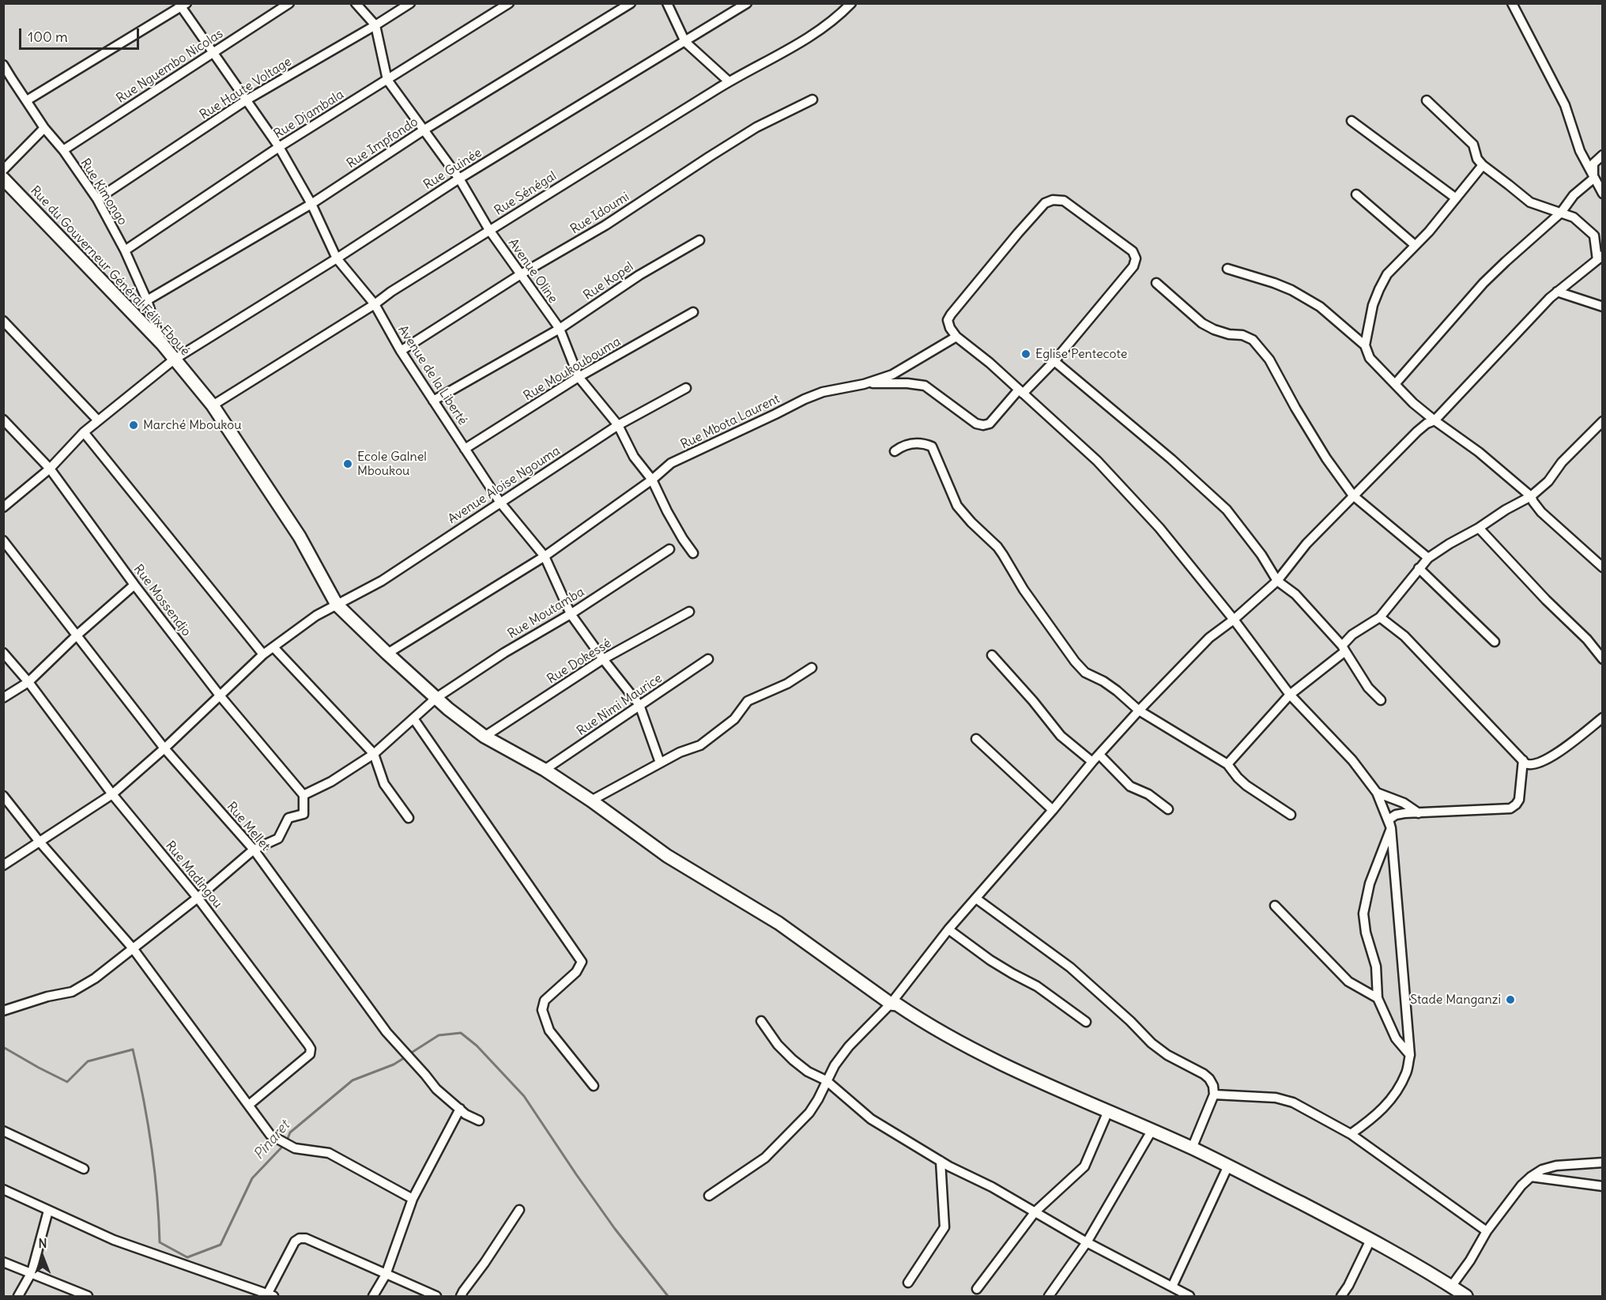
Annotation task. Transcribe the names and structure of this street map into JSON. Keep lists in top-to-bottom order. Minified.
{"streets":{"main road":["Rue du Gouverneur Général Félix Eboué"],"street":["Rue Nguembo Nicolas","Rue Haute Voltage","Rue Djambala","Rue Impfondo","Rue Guinée","Rue Kimongo","Rue Sénégal","Rue Idoumi","Avenue Oline","Rue Kopel","Rue Moukoubouma","Avenue de la Liberté","Rue Mbota Laurent","Avenue Aloise Ngouma","Rue Mossendjo","Rue Moutamba","Rue Dokessé","Rue Nimi Maurice","Rue Mellet","Rue Madingou"]},"crossings":[["Rue Nguembo Nicolas","Rue Kimongo"],["Rue Nguembo Nicolas","Avenue de la Liberté"],["Rue Haute Voltage","Rue Kimongo"],["Rue Haute Voltage","Avenue Oline"],["Rue Haute Voltage","Avenue de la Liberté"],["Rue Djambala","Rue Kimongo"],["Rue Djambala","Avenue Oline"],["Rue Djambala","Avenue de la Liberté"],["Rue Impfondo","Rue Kimongo"],["Rue Impfondo","Avenue Oline"],["Rue Impfondo","Avenue de la Liberté"],["Rue Guinée","Rue du Gouverneur Général Félix Eboué"],["Rue Guinée","Avenue Oline"],["Rue Guinée","Avenue de la Liberté"],["Rue Guinée","Rue Mossendjo"],["Rue Kimongo","Rue du Gouverneur Général Félix Eboué"],["Rue Sénégal","Rue du Gouverneur Général Félix Eboué"],["Rue Sénégal","Avenue Oline"],["Rue Sénégal","Avenue de la Liberté"],["Rue Idoumi","Avenue Oline"],["Rue Idoumi","Avenue de la Liberté"],["Rue du Gouverneur Général Félix Eboué","Rue Mbota Laurent"],["Rue du Gouverneur Général Félix Eboué","Avenue Aloise Ngouma"],["Rue du Gouverneur Général Félix Eboué","Rue Moutamba"],["Rue du Gouverneur Général Félix Eboué","Rue Dokessé"],["Rue du Gouverneur Général Félix Eboué","Rue Nimi Maurice"],["Avenue Oline","Rue Kopel"],["Avenue Oline","Rue Moukoubouma"],["Avenue Oline","Rue Mbota Laurent"],["Avenue Oline","Avenue Aloise Ngouma"],["Rue Kopel","Avenue de la Liberté"],["Rue Moukoubouma","Avenue de la Liberté"],["Avenue de la Liberté","Rue Mbota Laurent"],["Avenue de la Liberté","Avenue Aloise Ngouma"],["Avenue de la Liberté","Rue Moutamba"],["Avenue de la Liberté","Rue Dokessé"],["Avenue de la Liberté","Rue Nimi Maurice"],["Avenue Aloise Ngouma","Rue Mossendjo"],["Avenue Aloise Ngouma","Rue Mellet"],["Avenue Aloise Ngouma","Rue Madingou"],["Rue Mossendjo","Rue Moutamba"]],"water":["Pinaret"],"places":["Eglise Pentecote","Marché Mboukou","Ecole Galnel Mboukou","Stade Manganzi"],"scale_bar":"100 m","north":"top"}
